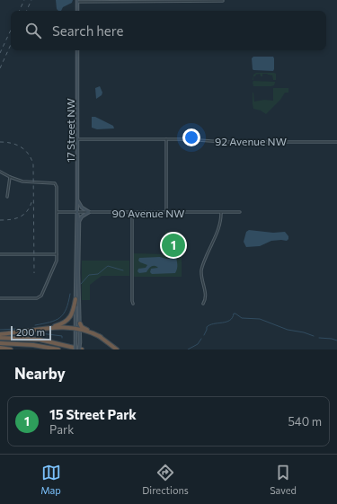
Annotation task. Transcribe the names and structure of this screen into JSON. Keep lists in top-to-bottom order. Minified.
{"streets":{"main road":["17 Street NW"],"street":["92 Avenue NW","90 Avenue NW"]},"crossings":[["17 Street NW","92 Avenue NW"],["17 Street NW","90 Avenue NW"]],"scale_bar":"200 m","page":{"search":"Search here","pins":"1","scale":"200 m","heading":"Nearby","list":[{"mark":"1","name":"15 Street Park","note":"Park","value":"540 m"}],"nav":["Map","Directions","Saved"]}}
